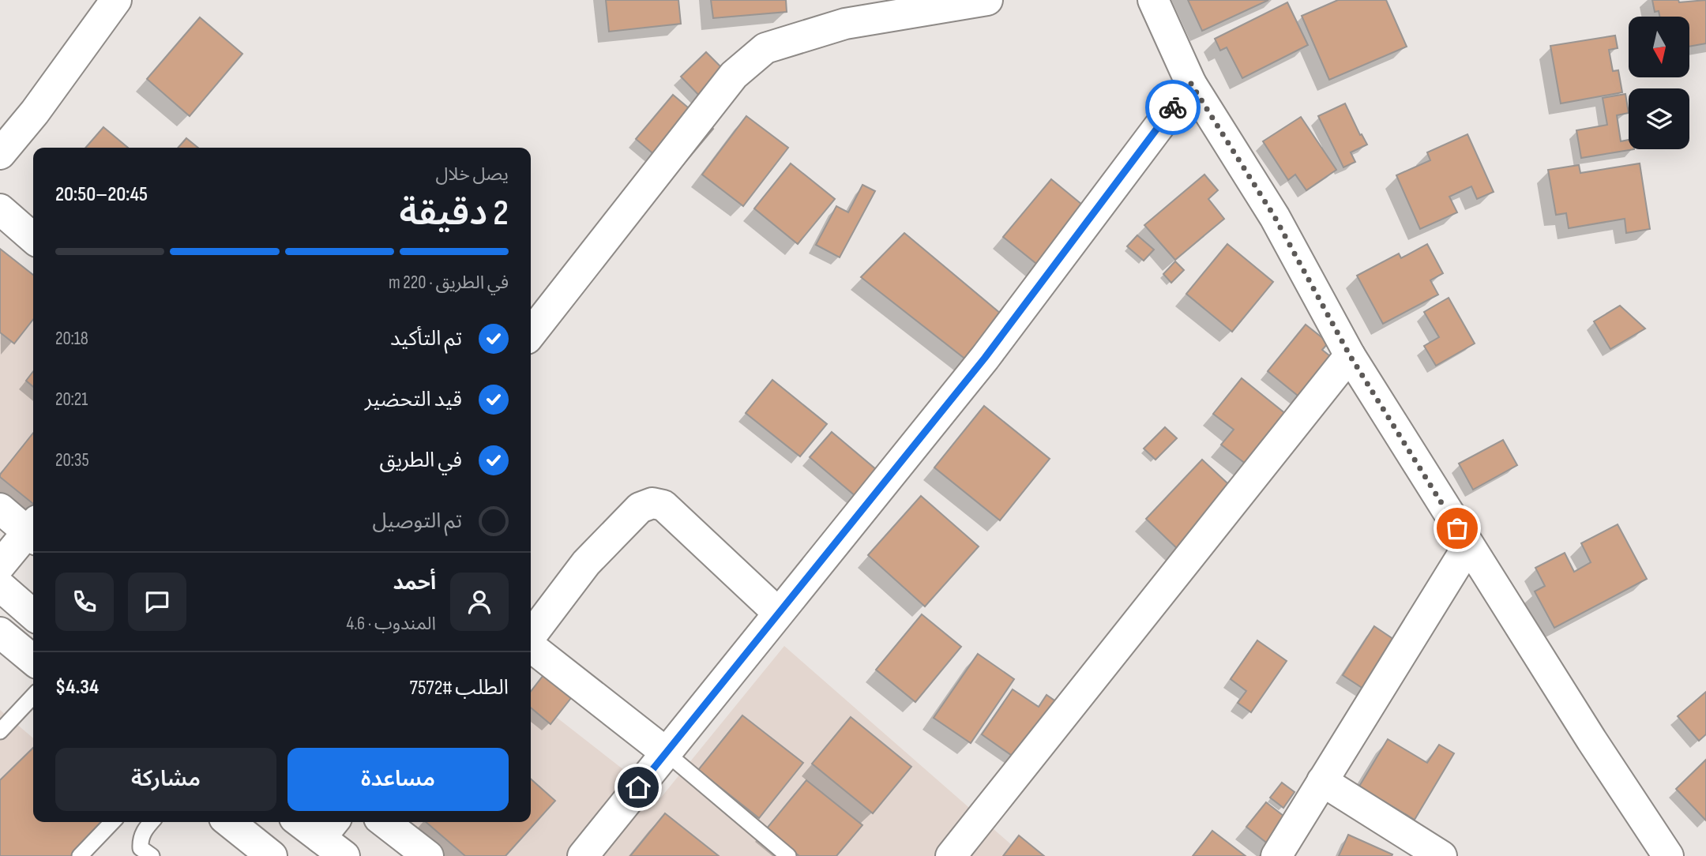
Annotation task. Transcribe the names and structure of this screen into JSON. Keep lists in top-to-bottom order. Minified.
{"north":"bottom","page":{"heading":["2 دقيقة","يصل خلال","20:45–20:50"],"panel":["أحمد","المندوب · 4.6","الطلب #7572","$4.34"],"bar":"في الطريق · 220 m","list":[["تم التأكيد","20:18"],["قيد التحضير","20:21"],["في الطريق","20:35"],"تم التوصيل"],"buttons":["مساعدة","مشاركة"]}}
